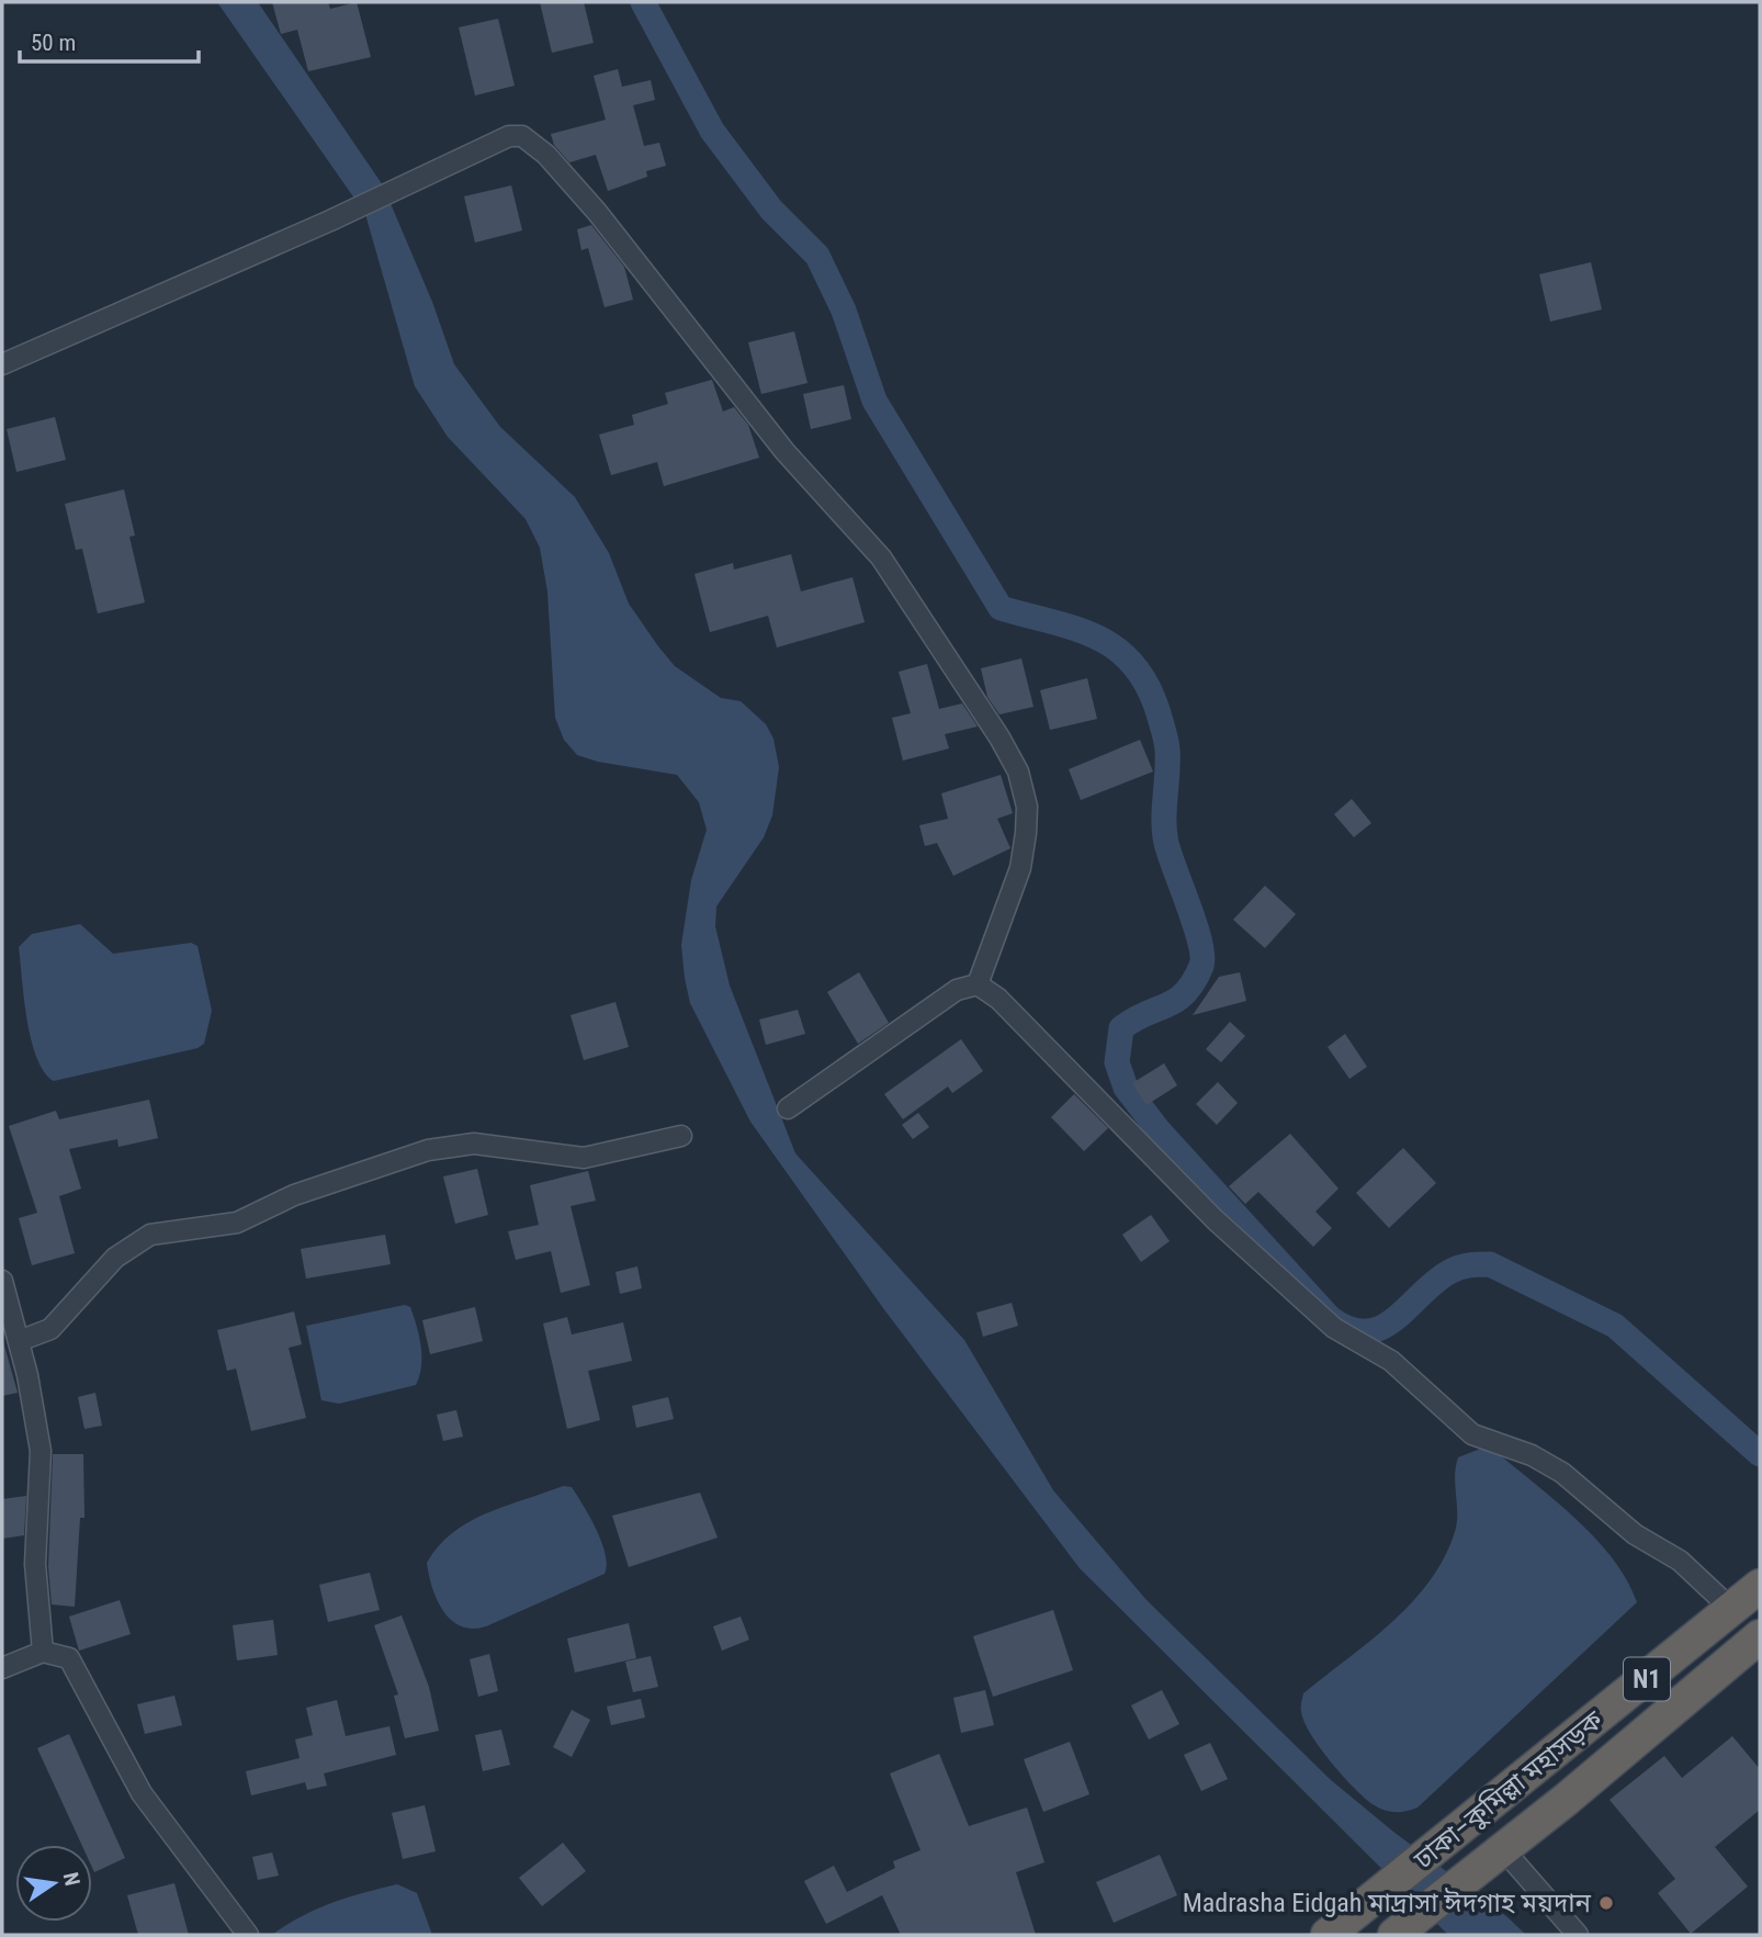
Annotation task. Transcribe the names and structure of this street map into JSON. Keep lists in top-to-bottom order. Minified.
{"streets":{"highway":["N1","ঢাকা–কুমিল্লা মহাসড়ক"]},"crossings":[["N1","ঢাকা–কুমিল্লা মহাসড়ক"]],"places":["Madrasha Eidgah মাদ্রাসা ঈদগাহ ময়দান"],"scale_bar":"50 m","north":"right"}
